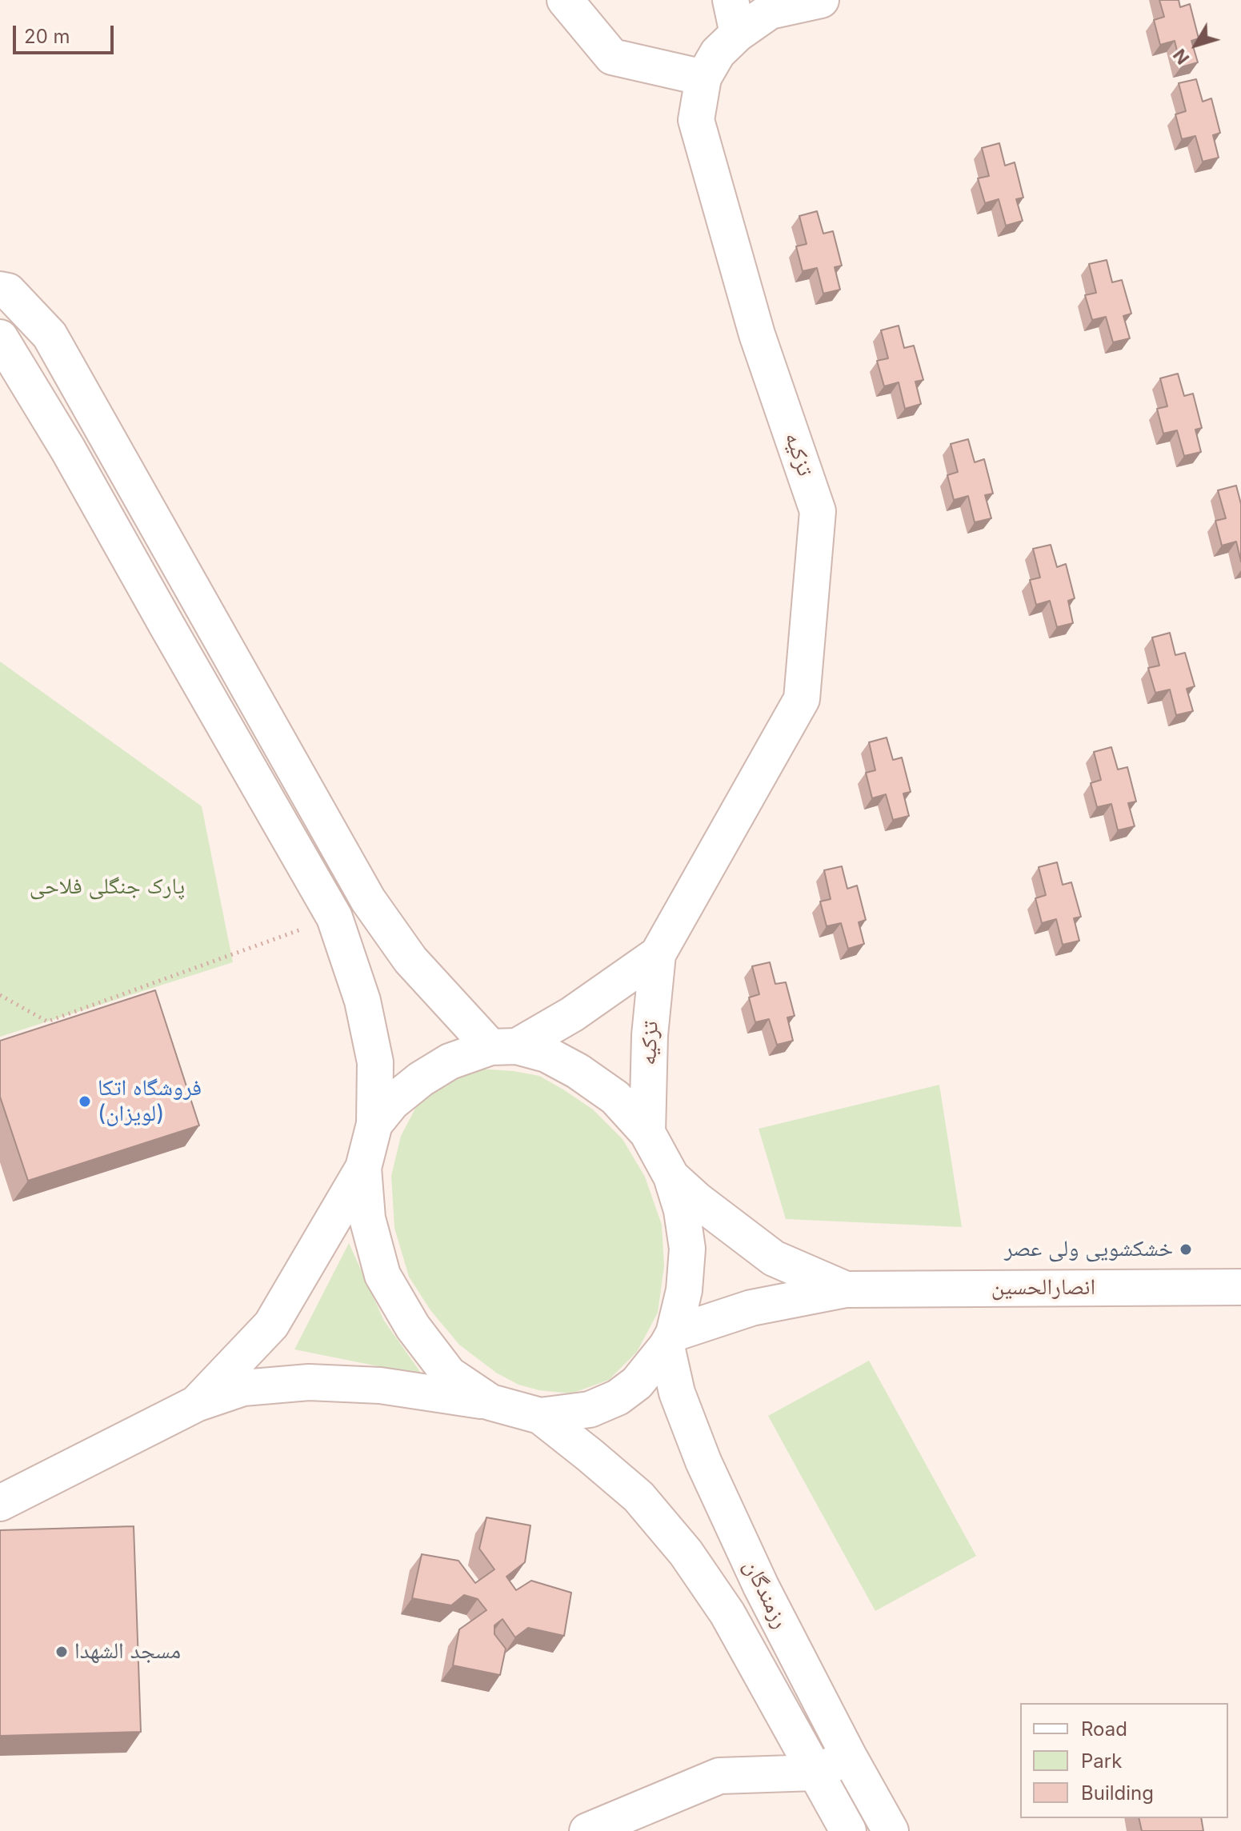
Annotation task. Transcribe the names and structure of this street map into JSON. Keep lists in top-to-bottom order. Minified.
{"streets":{"street":["تزکیه","انصارالحسین","رزمندگان"]},"parks":["پارک جنگلی فلاحی"],"places":["فروشگاه اتکا (لویزان)","خشکشویی ولی عصر","مسجد الشهدا"],"legend":["Road","Park","Building"],"scale_bar":"20 m","north":"bottom left"}
